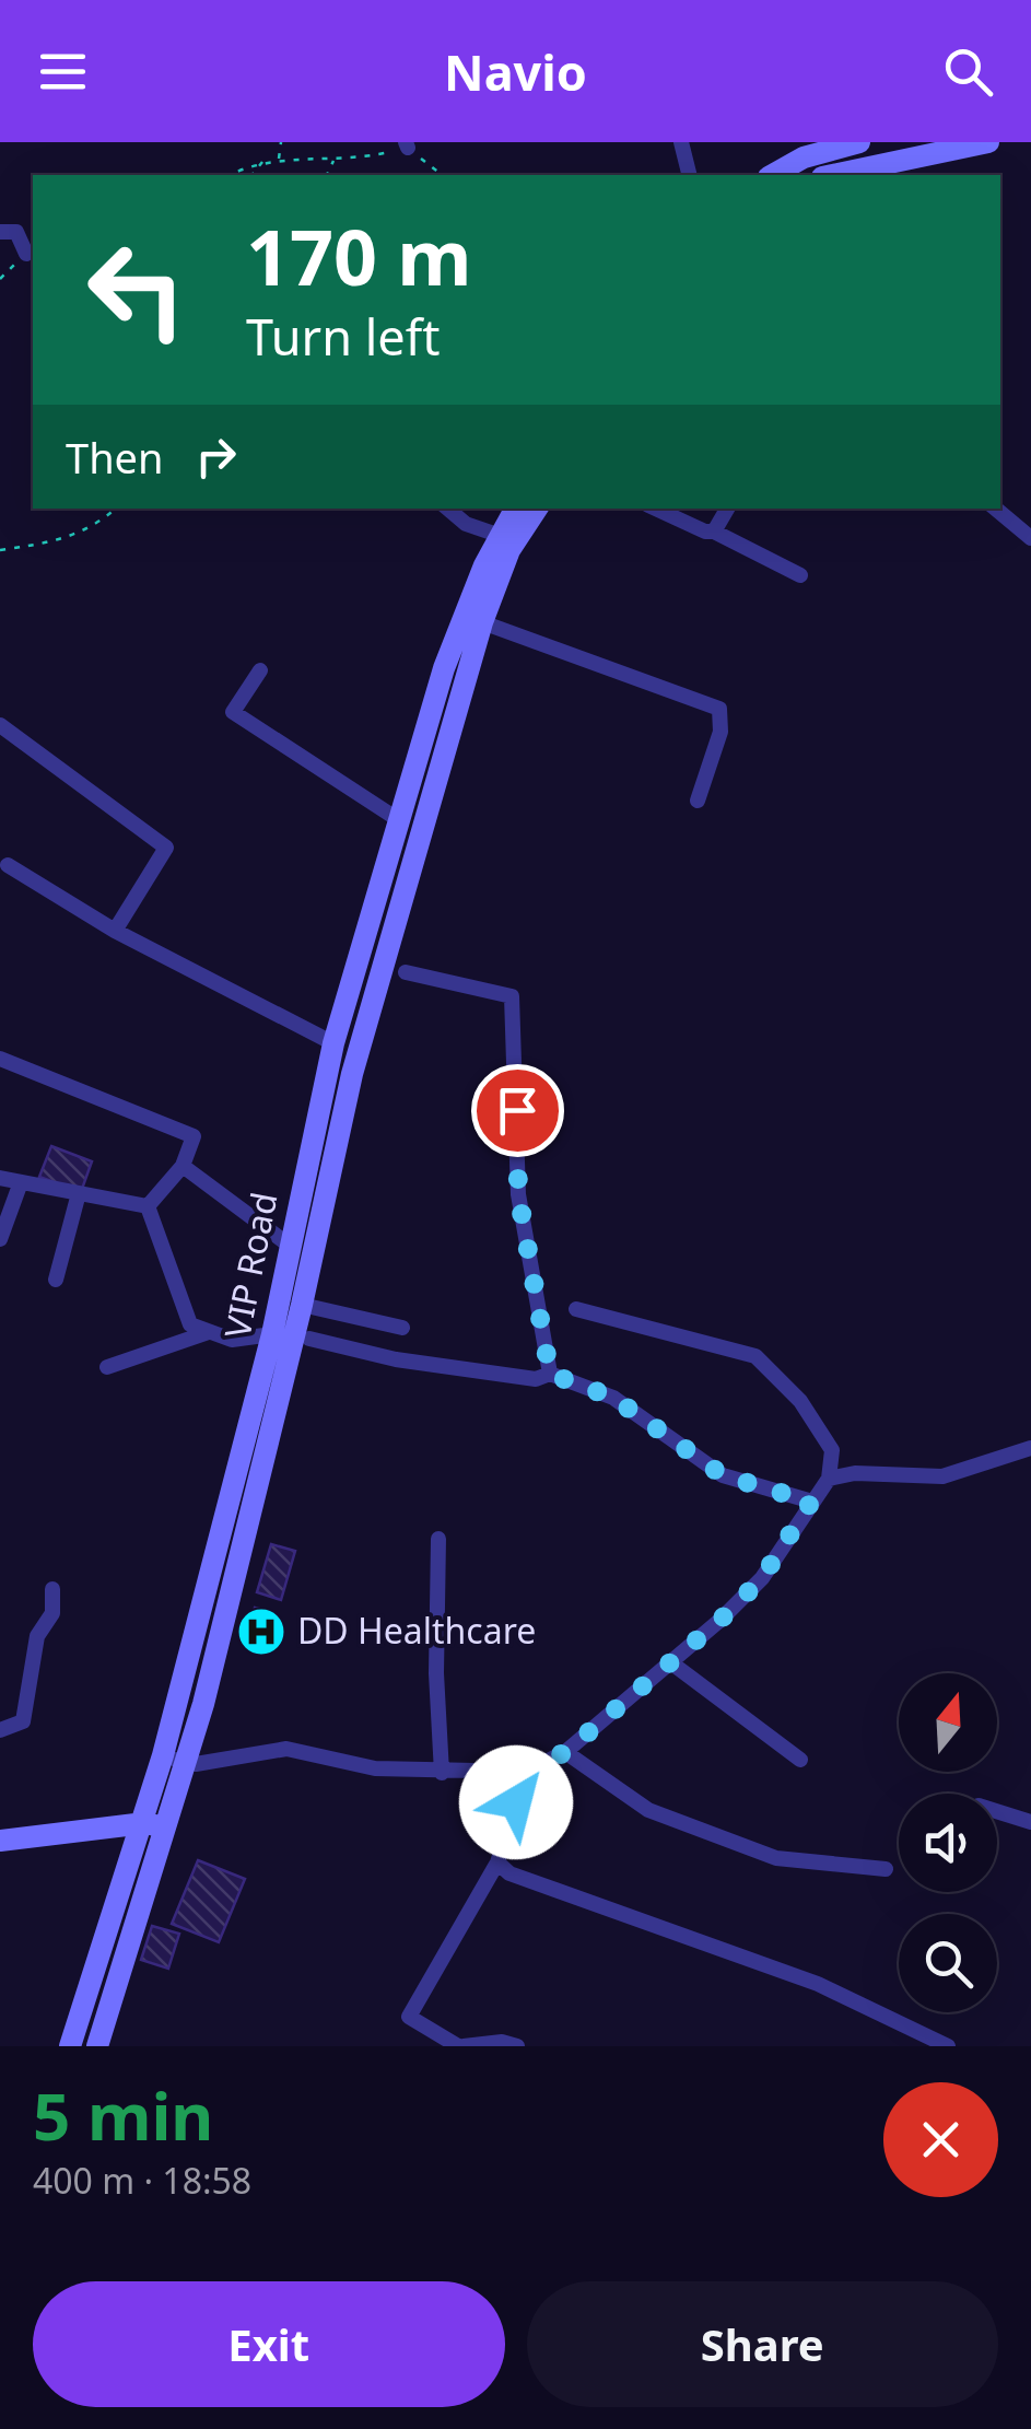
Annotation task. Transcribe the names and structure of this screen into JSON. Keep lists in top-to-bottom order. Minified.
{"streets":{"main road":["VIP Road"]},"places":{"hospital":["DD Healthcare"]},"north":"top","page":{"header":"Navio","turn":["170 m","Turn left"],"then":"Then","heading":["5 min","400 m · 18:58"],"buttons":["Exit","Share"]}}
